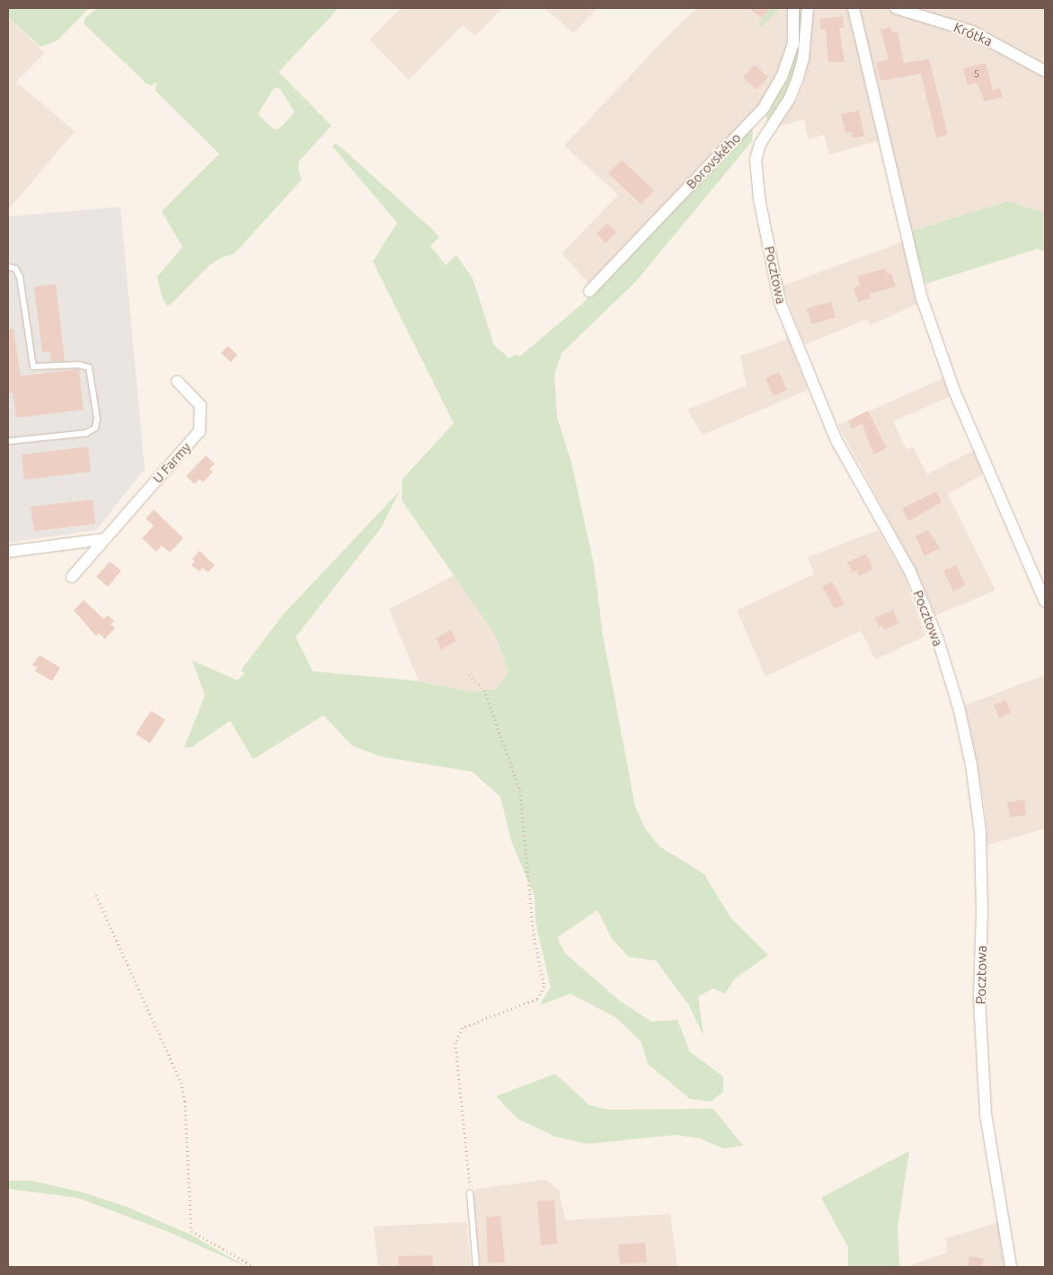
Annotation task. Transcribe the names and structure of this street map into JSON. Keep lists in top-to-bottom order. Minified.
{"streets":{"street":["Krótka","Borovského","Pocztowa","U Farmy"]},"house_numbers":["5"]}
